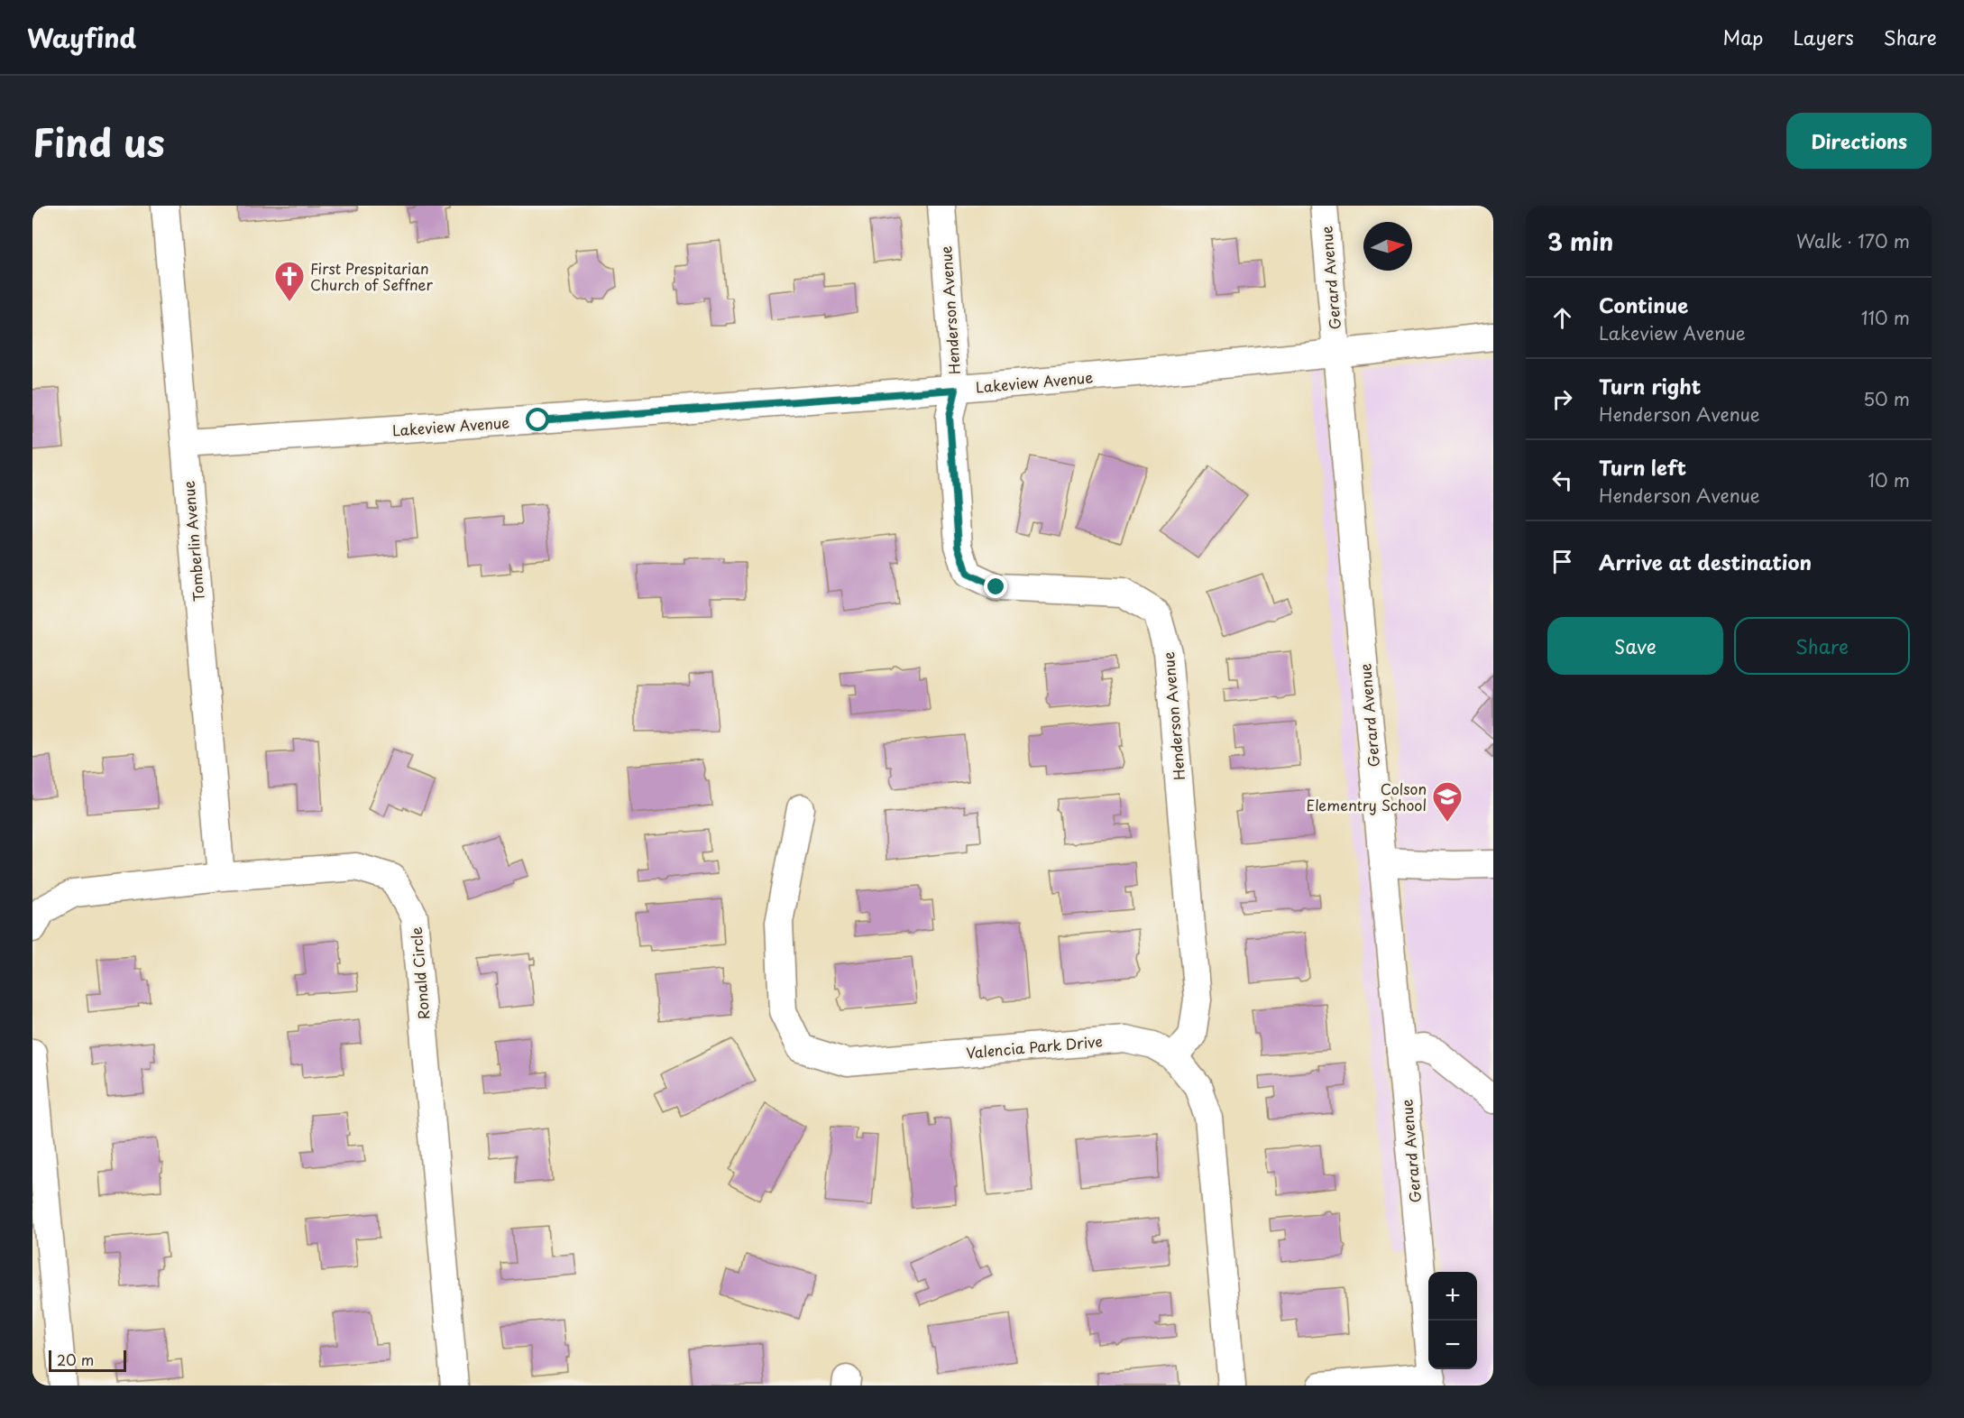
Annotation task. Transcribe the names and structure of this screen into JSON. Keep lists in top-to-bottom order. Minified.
{"streets":{"street":["Gerard Avenue","Henderson Avenue","Lakeview Avenue","Tomberlin Avenue","Ronald Circle","Valencia Park Drive"]},"crossings":[["Gerard Avenue","Lakeview Avenue"],["Henderson Avenue","Lakeview Avenue"],["Henderson Avenue","Valencia Park Drive"],["Lakeview Avenue","Tomberlin Avenue"],["Tomberlin Avenue","Ronald Circle"]],"places":{"church":["First Prespitarian Church of Seffner"],"school or university":["Colson Elementry School"]},"scale_bar":"20 m","north":"right","page":{"header":"Wayfind","nav":["Map","Layers","Share"],"title":"Find us","buttons":["Directions",["Save","Share"]],"heading":["3 min","Walk · 170 m"],"list":[["Continue","Lakeview Avenue","110 m"],["Turn right","Henderson Avenue","50 m"],["Turn left","Henderson Avenue","10 m"],"Arrive at destination"],"map_buttons":["+","−"],"scale":"20 m"}}
